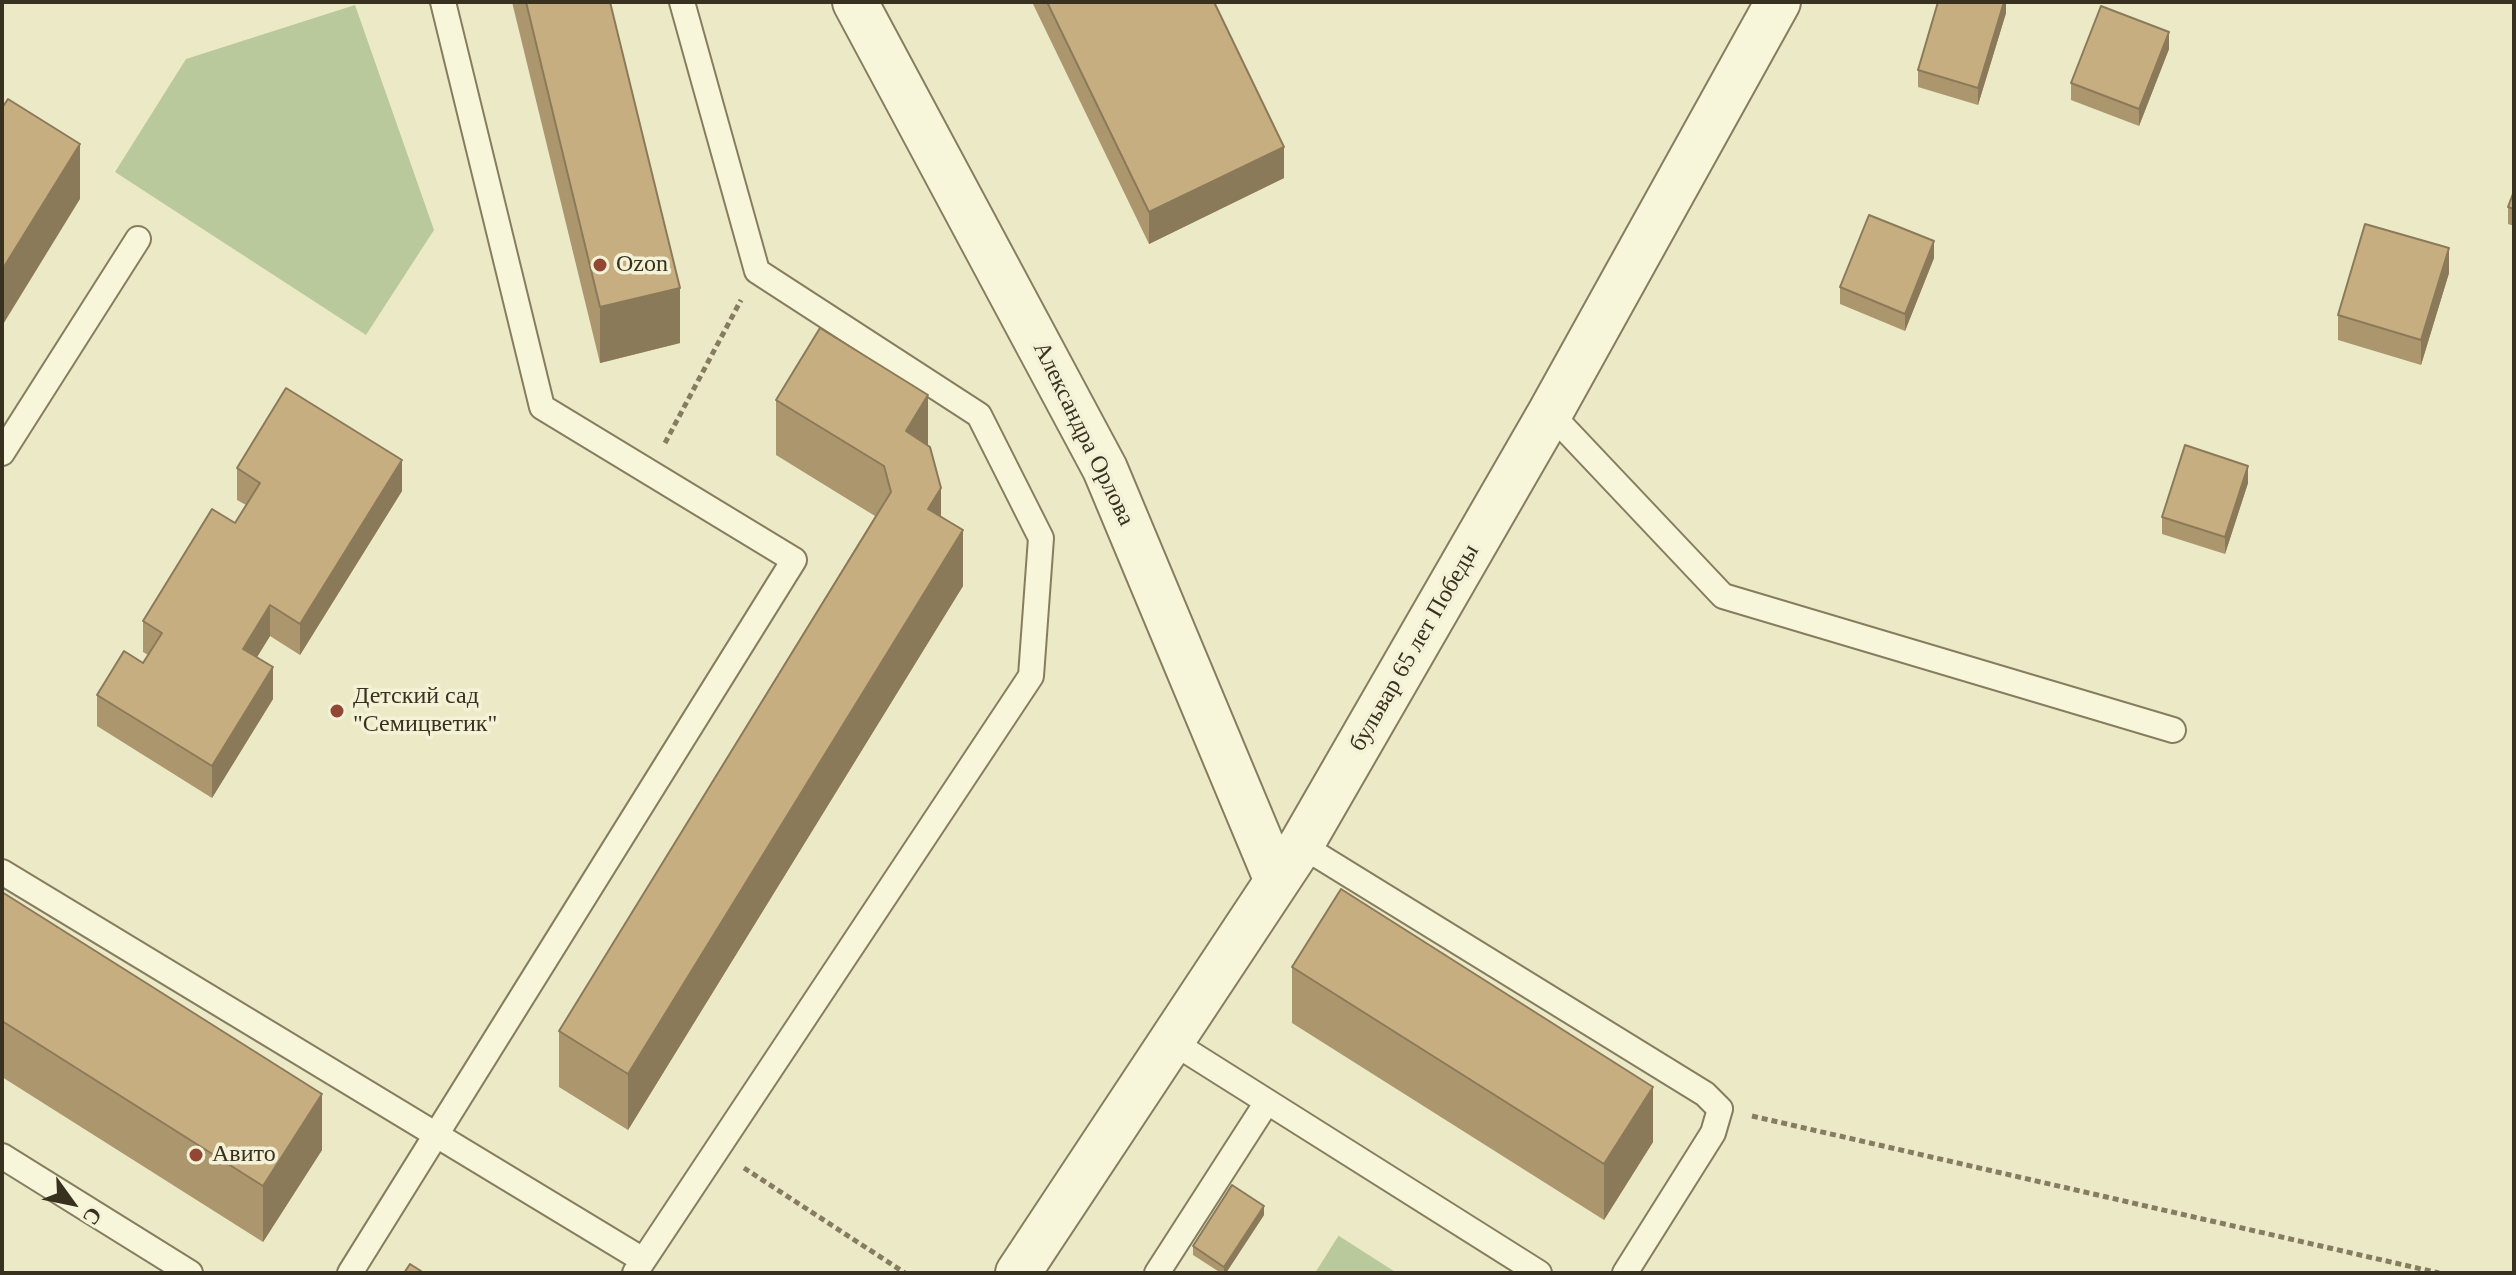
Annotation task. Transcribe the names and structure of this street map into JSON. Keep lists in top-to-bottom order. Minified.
{"streets":{"street":["Александра Орлова","бульвар 65 лет Победы"]},"crossings":[["Александра Орлова","бульвар 65 лет Победы"]],"places":["Ozon","Детский сад \"Семицветик\"","Авито"],"north":"bottom right"}
